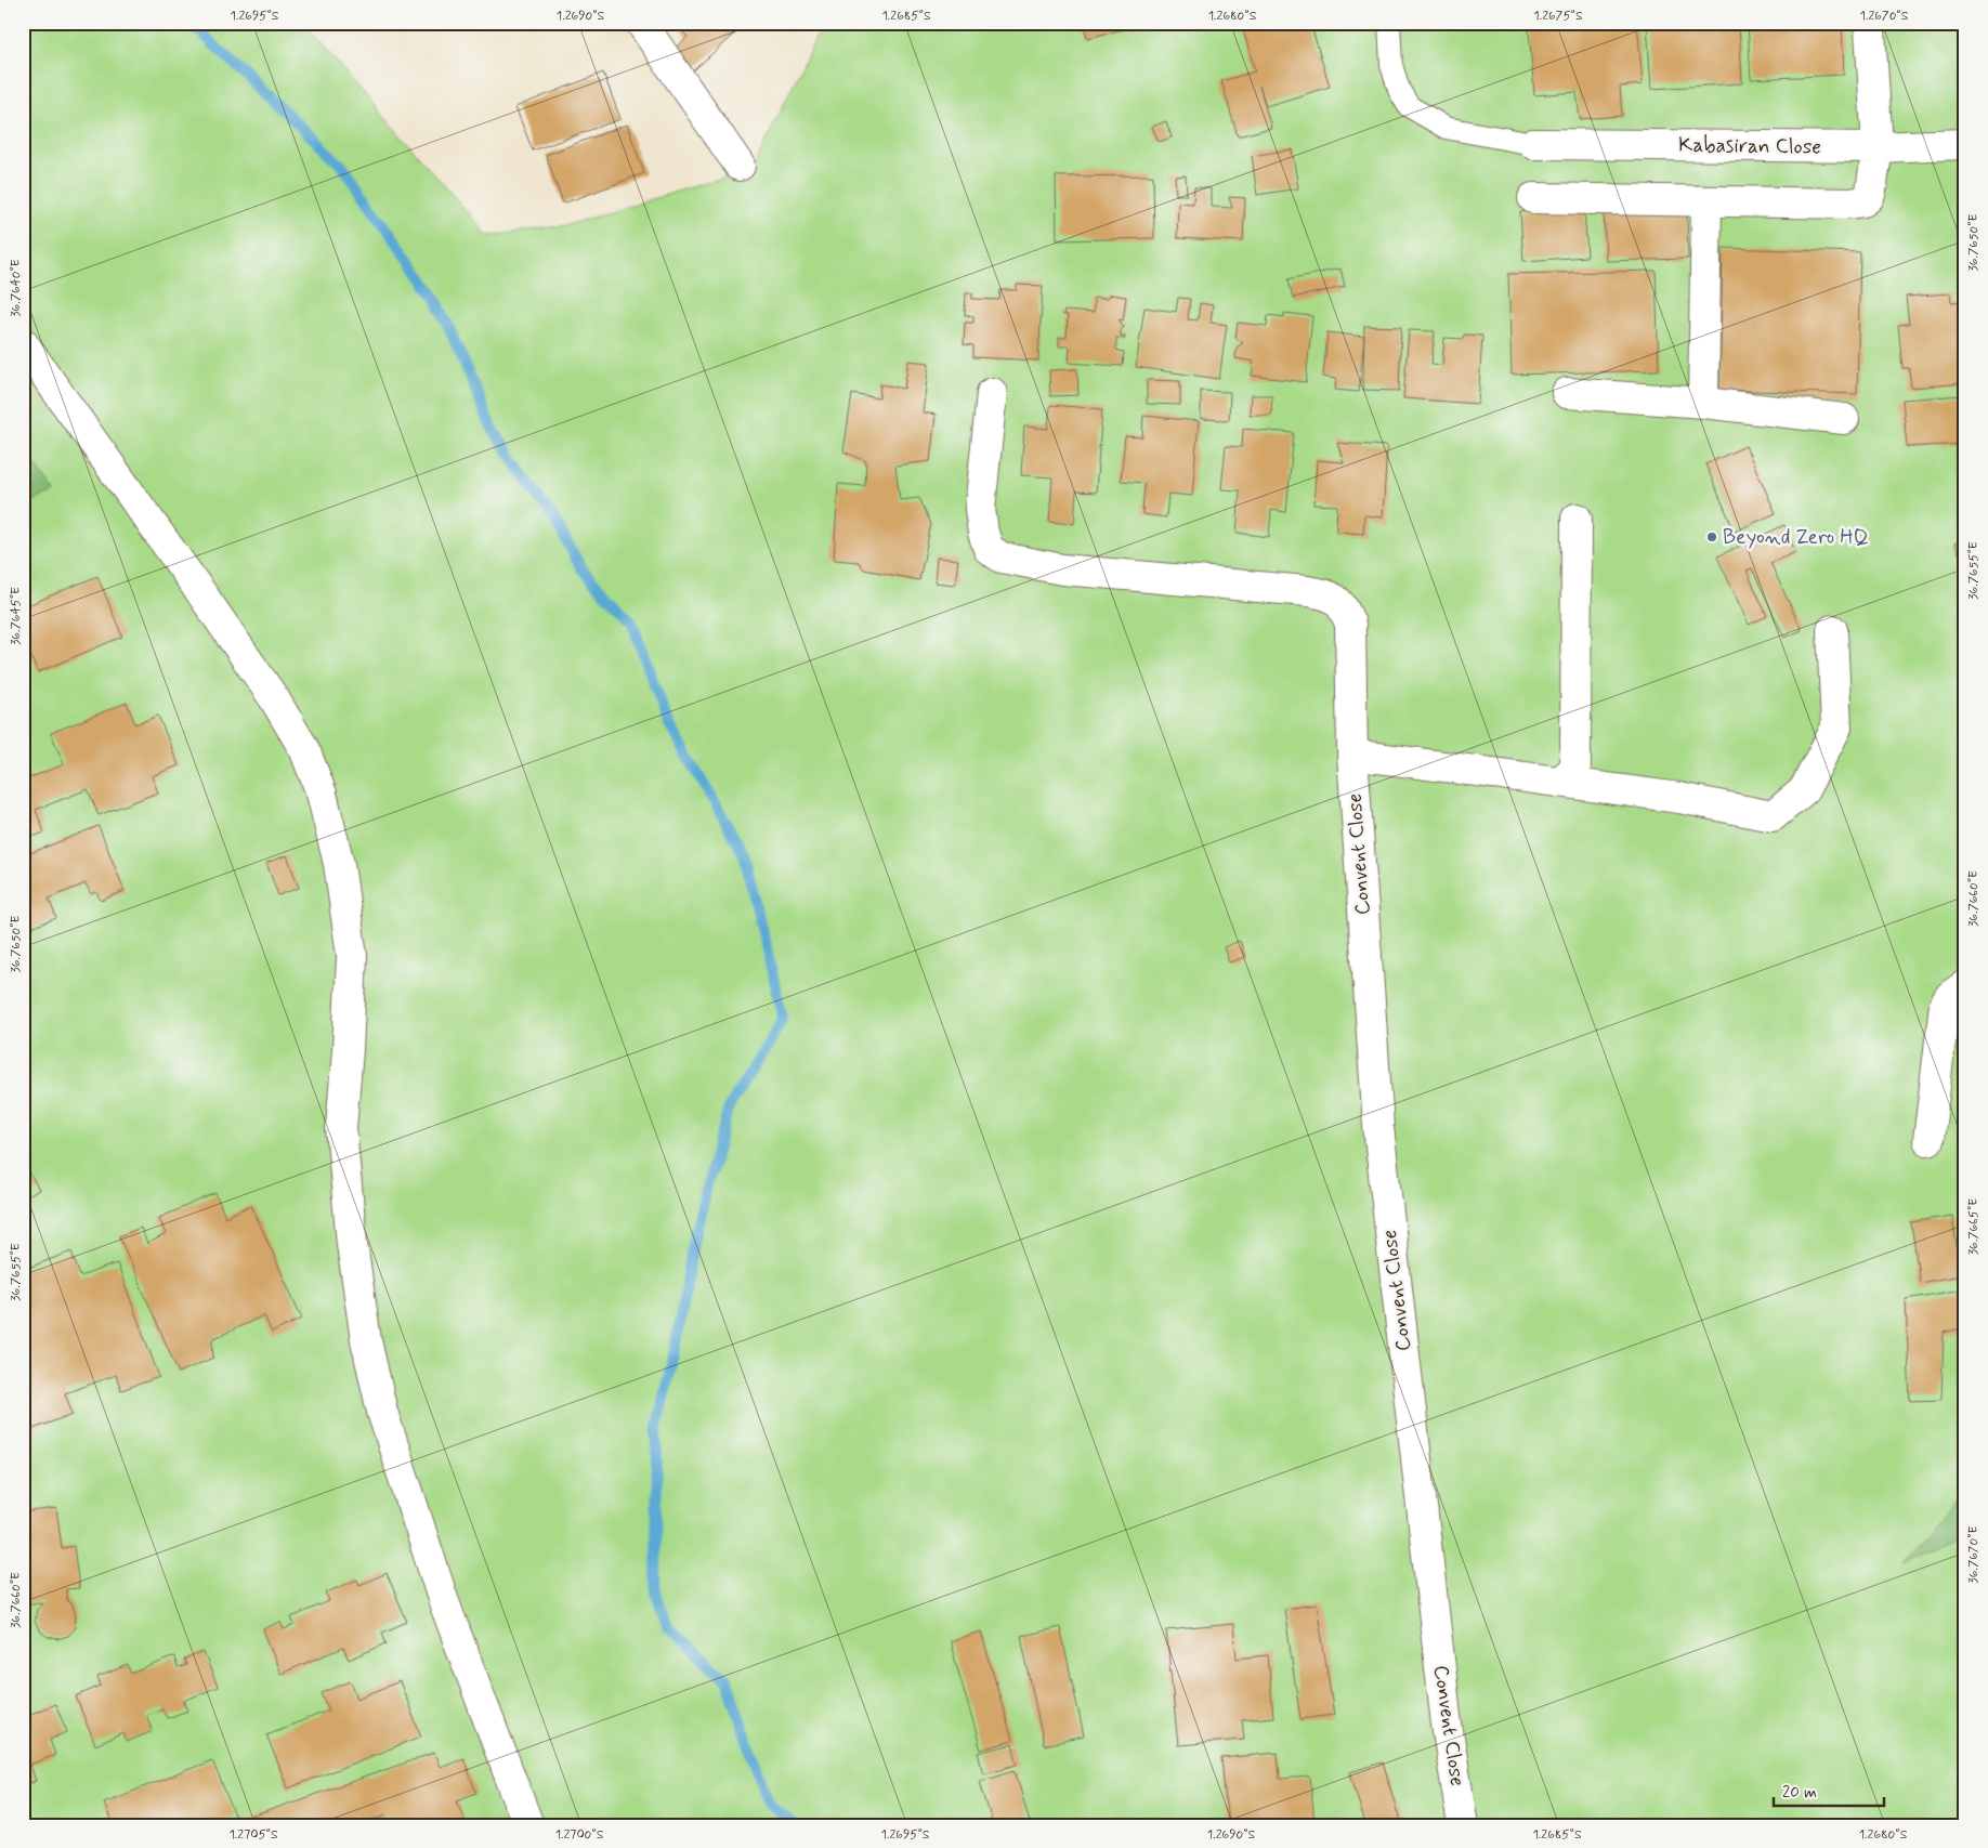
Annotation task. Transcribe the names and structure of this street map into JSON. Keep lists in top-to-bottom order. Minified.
{"streets":{"street":["Kabasiran Close","Convent Close"]},"places":["Beyond Zero HQ"],"scale_bar":"20 m","coordinates":["1.2695°S","1.2690°S","1.2685°S","1.2680°S","1.2675°S","1.2670°S","36.7650°E","36.7640°E","36.7655°E","36.7645°E","36.7660°E","36.7665°E","36.7670°E","1.2705°S","1.2700°S"]}
